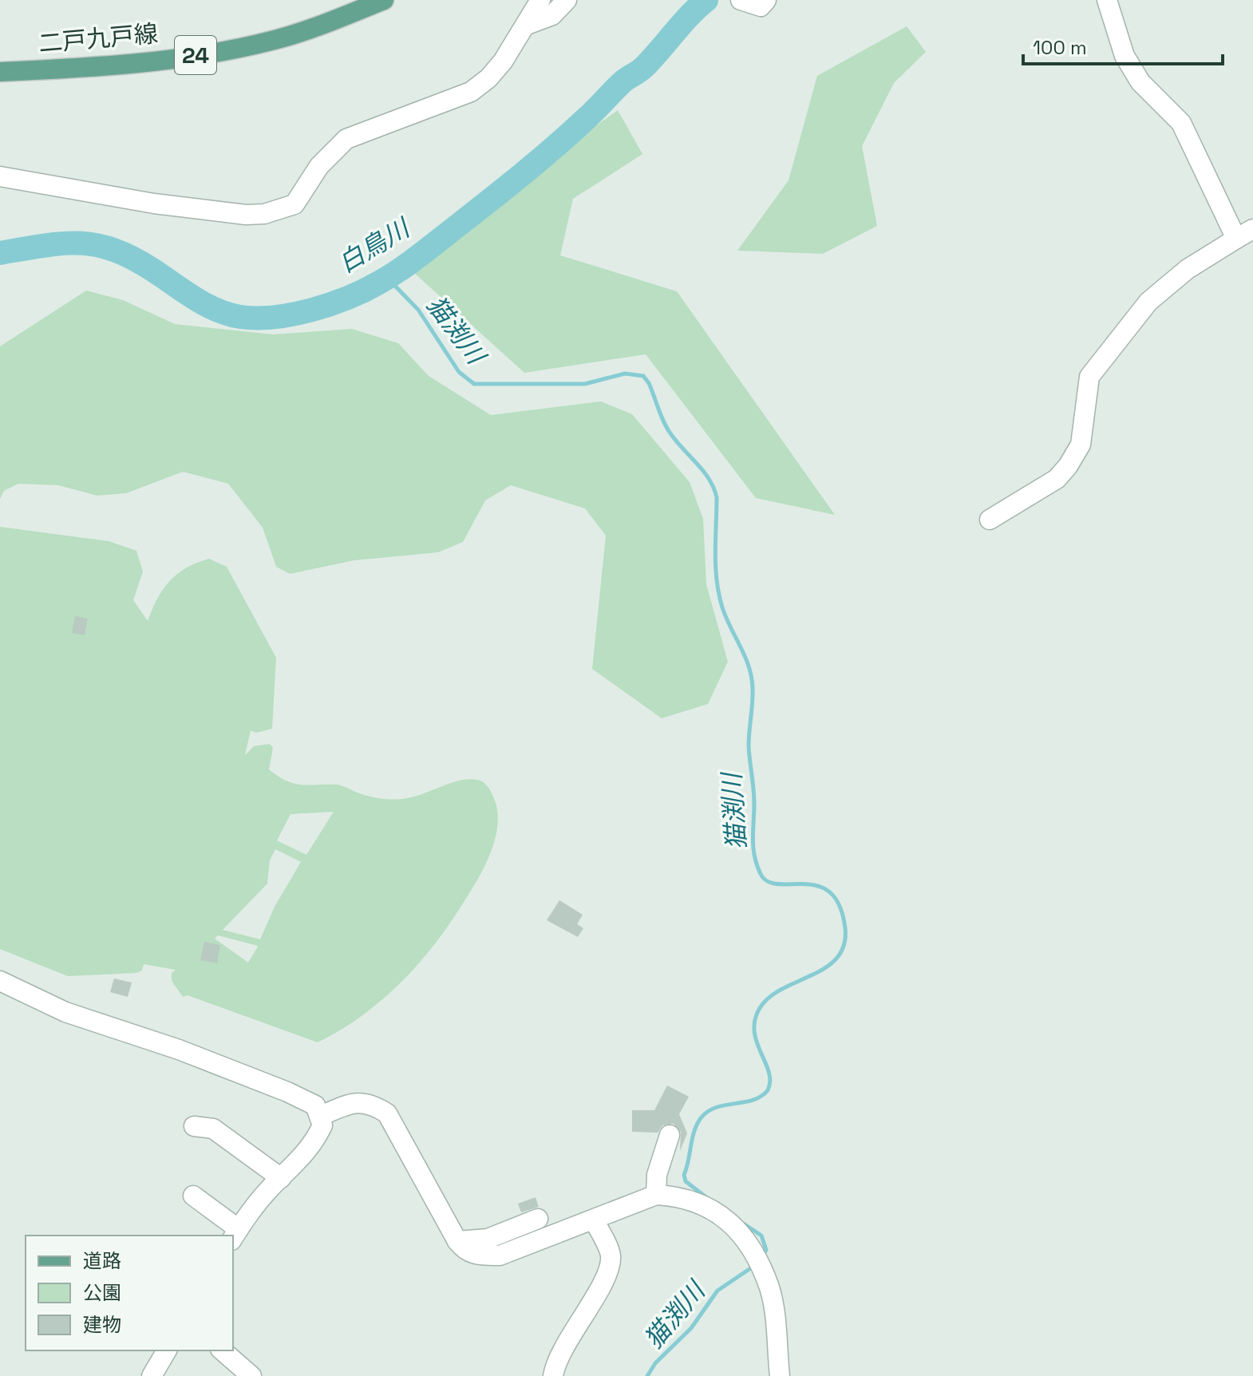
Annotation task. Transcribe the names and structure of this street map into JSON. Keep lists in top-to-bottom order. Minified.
{"streets":{"main road":["二戸九戸線","24"]},"water":["白鳥川","猫渕川"],"legend":["道路","公園","建物"],"scale_bar":"100 m"}
